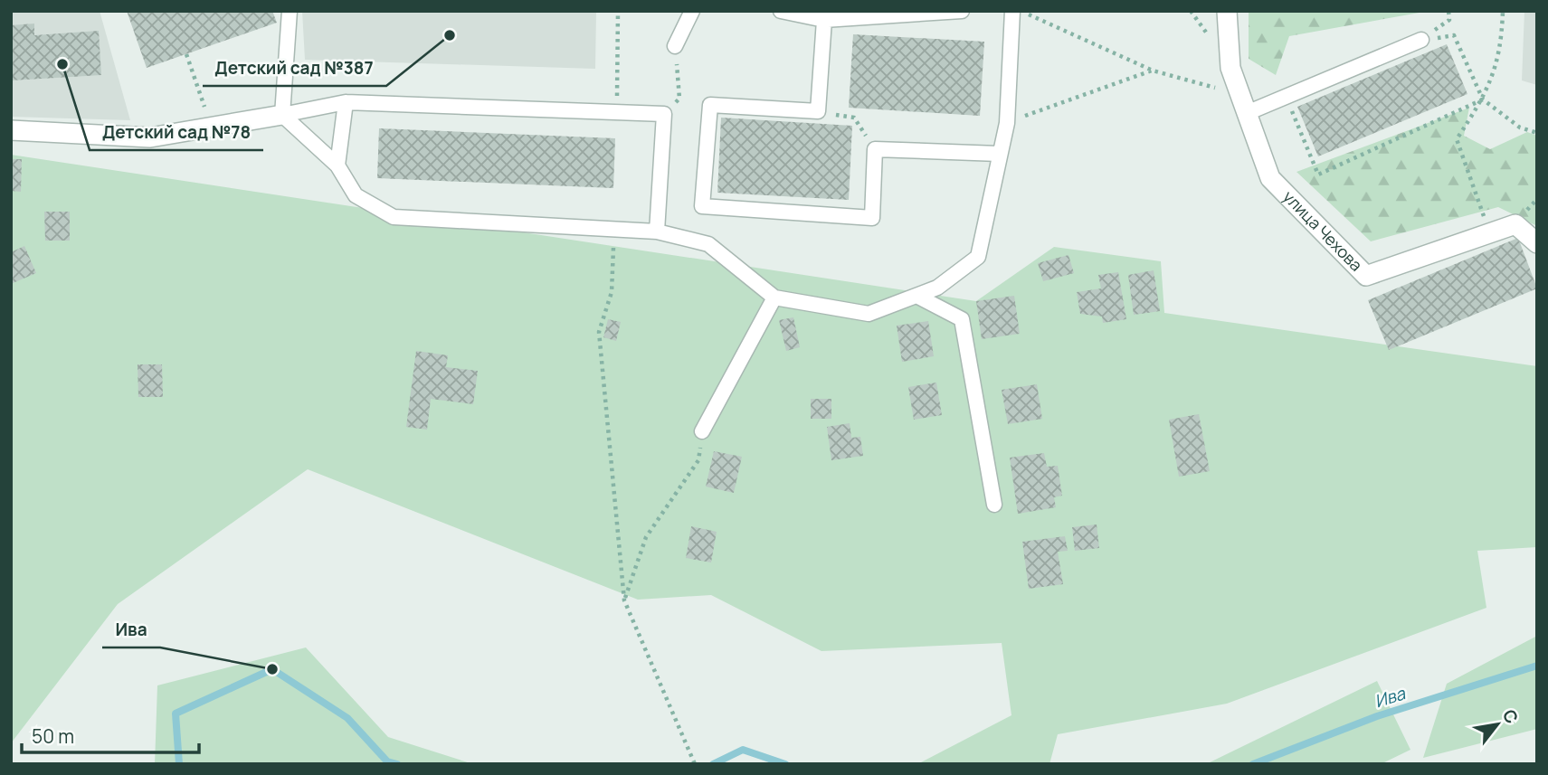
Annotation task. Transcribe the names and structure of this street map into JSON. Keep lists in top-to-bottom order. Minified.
{"streets":{"street":["улица Чехова"]},"water":["Ива"],"places":["Детский сад №387","Детский сад №78","Ива"],"scale_bar":"50 m","north":"top right"}
